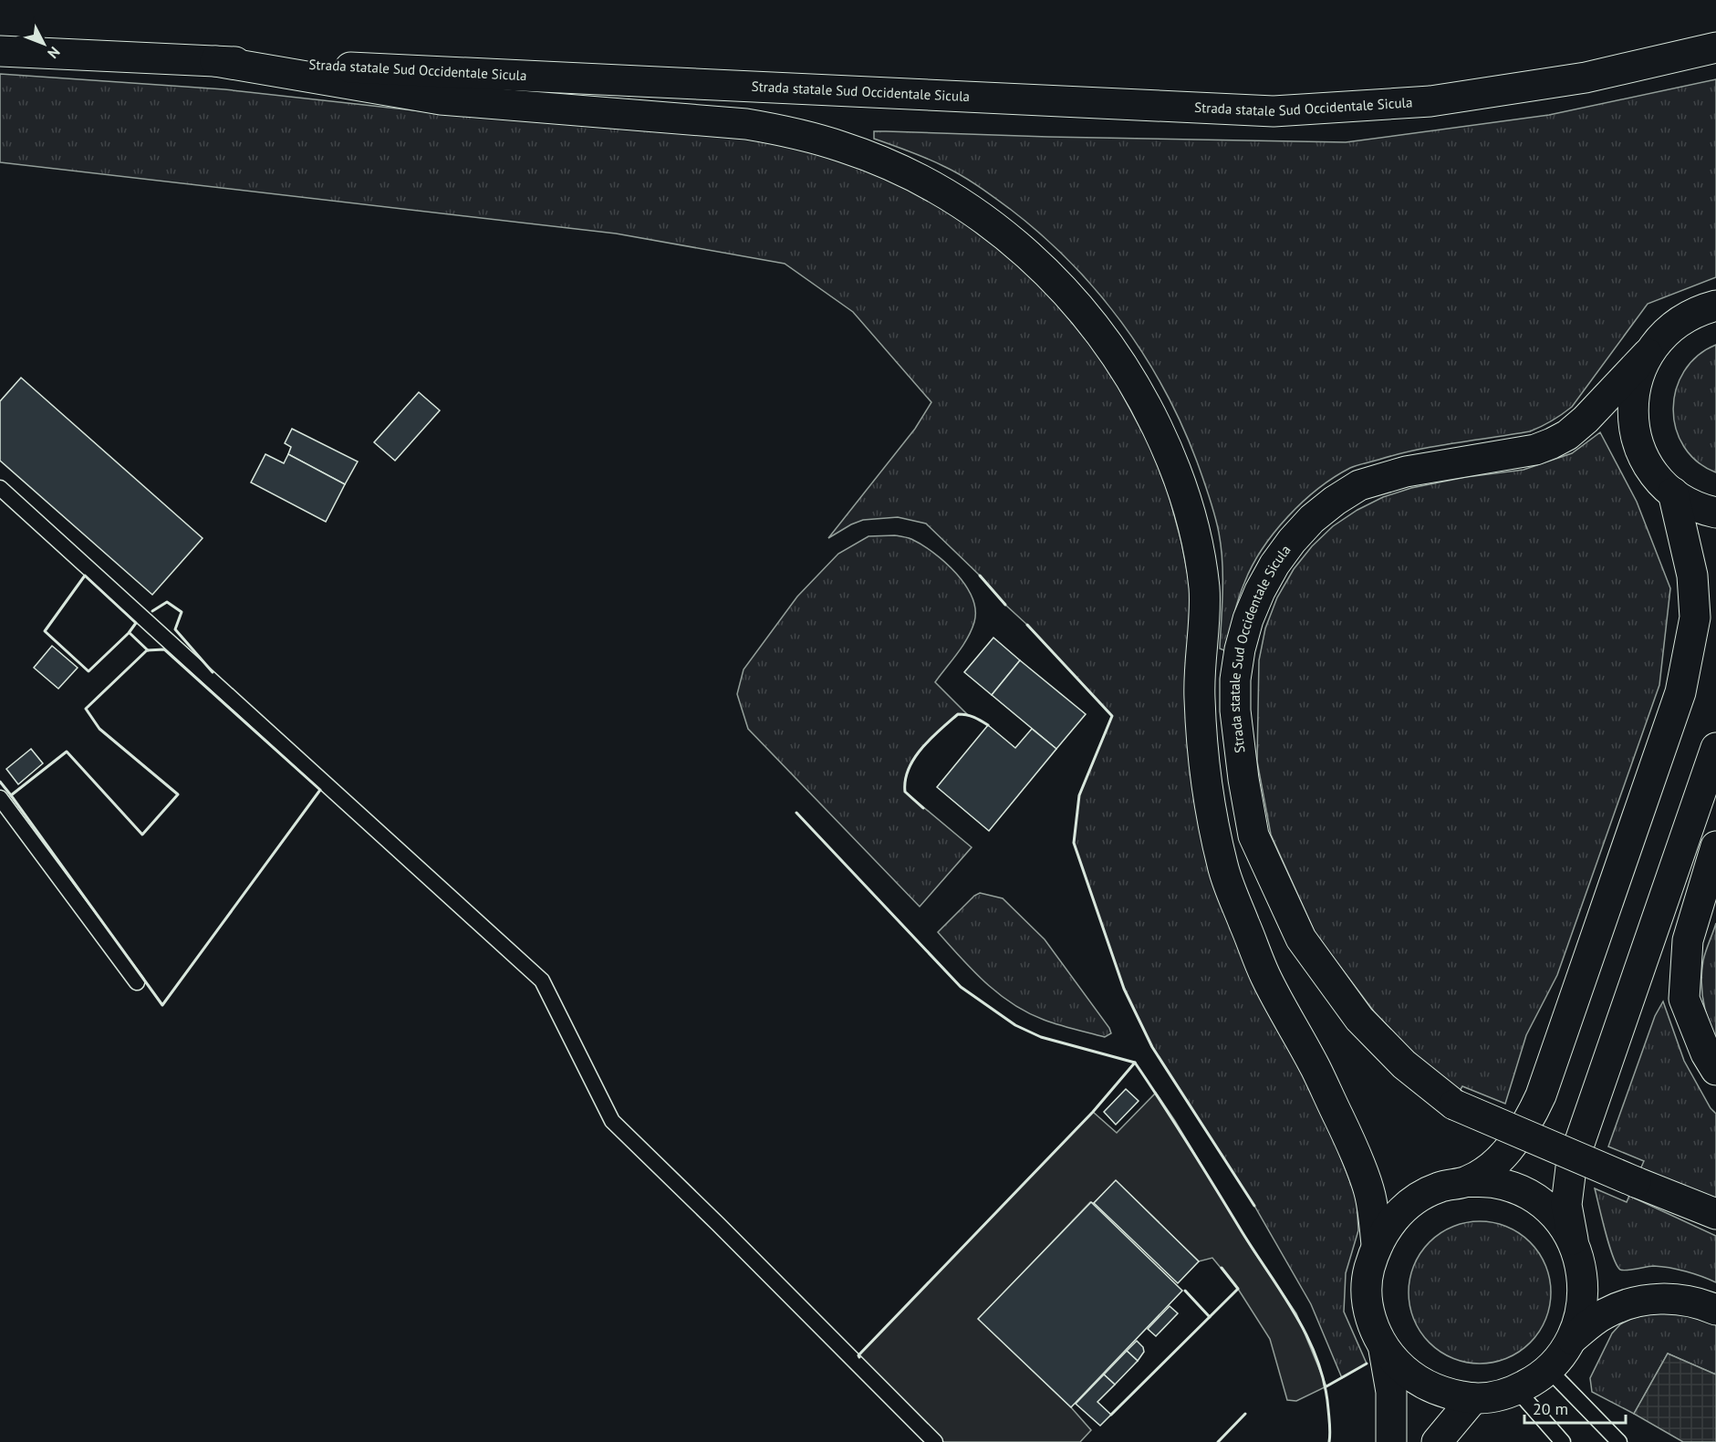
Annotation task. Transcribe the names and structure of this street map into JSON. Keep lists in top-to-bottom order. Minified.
{"streets":{"main road":["Strada statale Sud Occidentale Sicula"]},"scale_bar":"20 m","north":"bottom right"}
